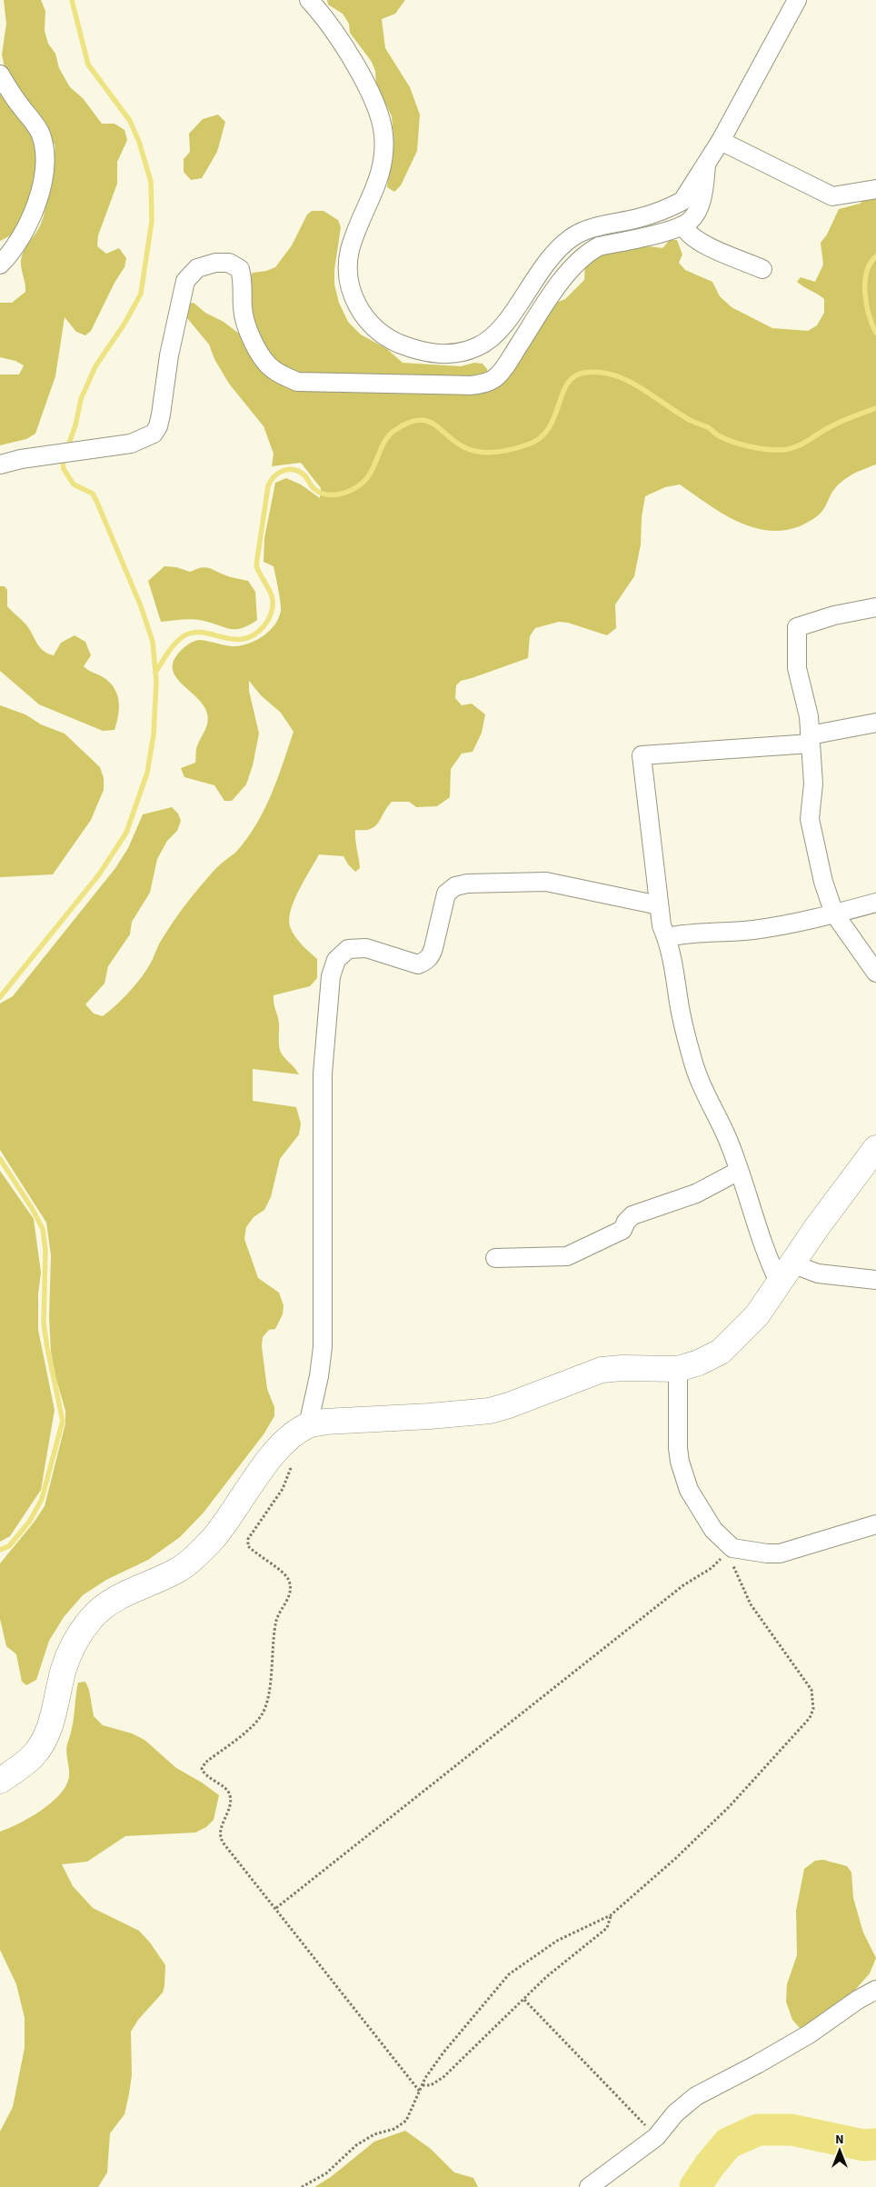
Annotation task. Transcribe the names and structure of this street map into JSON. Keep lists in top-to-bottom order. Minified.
{"north":"top"}
